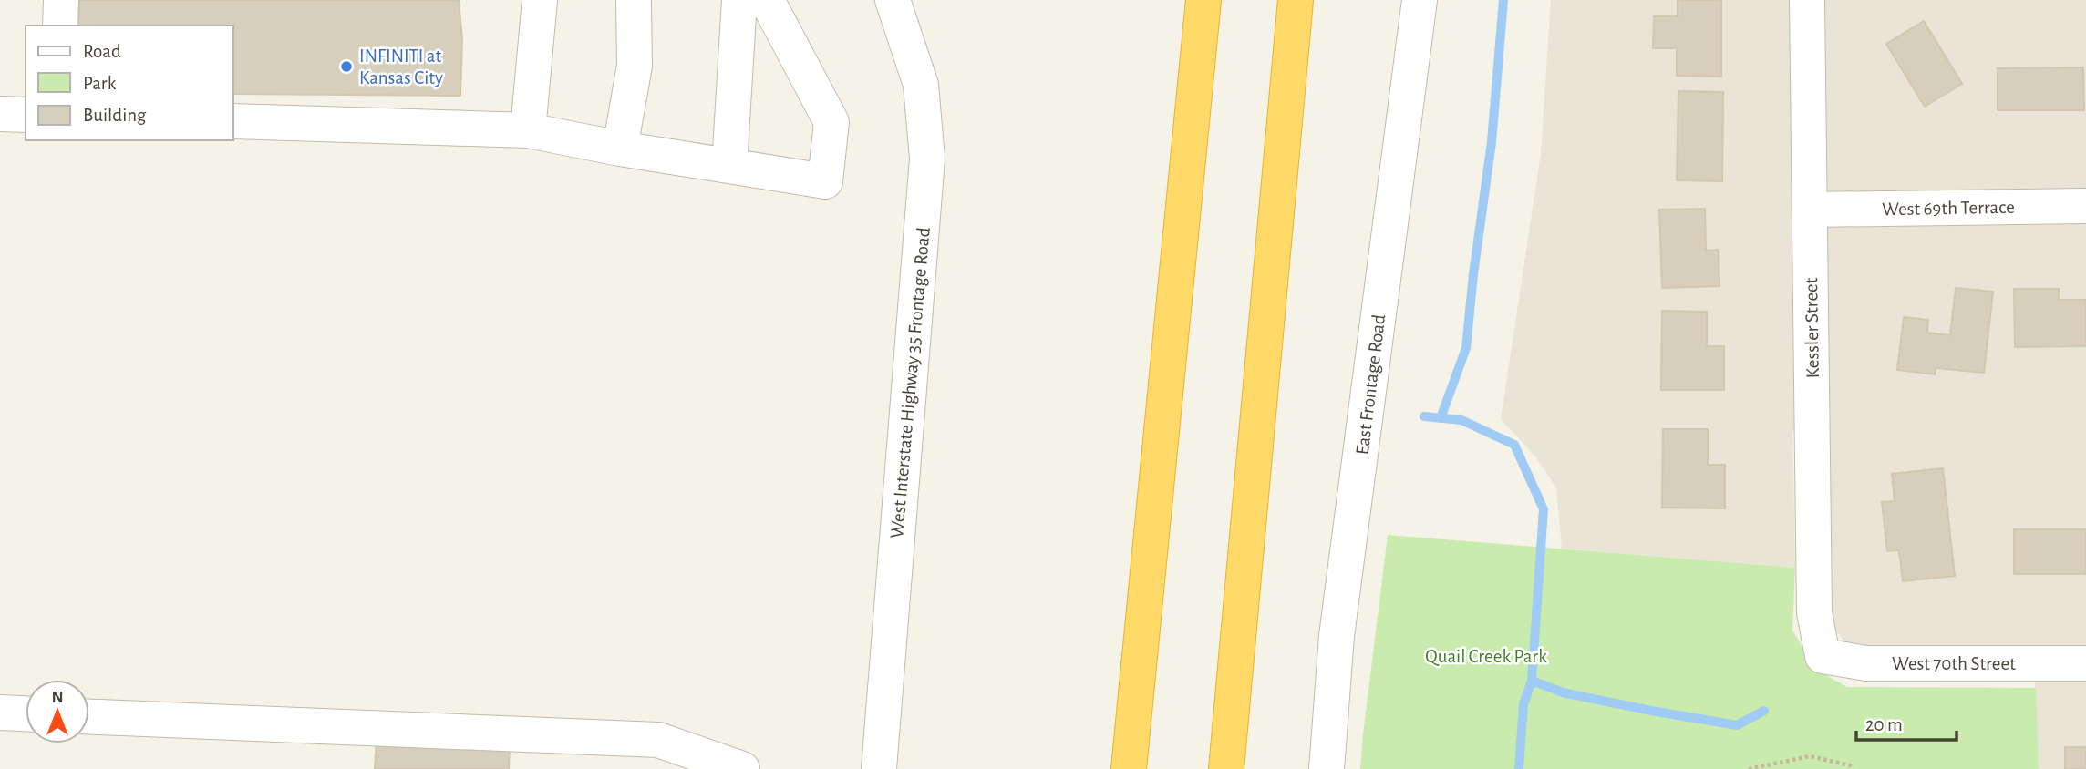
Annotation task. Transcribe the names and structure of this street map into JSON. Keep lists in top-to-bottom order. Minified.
{"streets":{"street":["West 69th Terrace","Kessler Street","West Interstate Highway 35 Frontage Road","East Frontage Road","West 70th Street"]},"crossings":[["West 69th Terrace","Kessler Street"],["Kessler Street","West 70th Street"]],"parks":["Quail Creek Park"],"places":["INFINITI at Kansas City"],"legend":["Road","Park","Building"],"scale_bar":"20 m","north":"top"}
